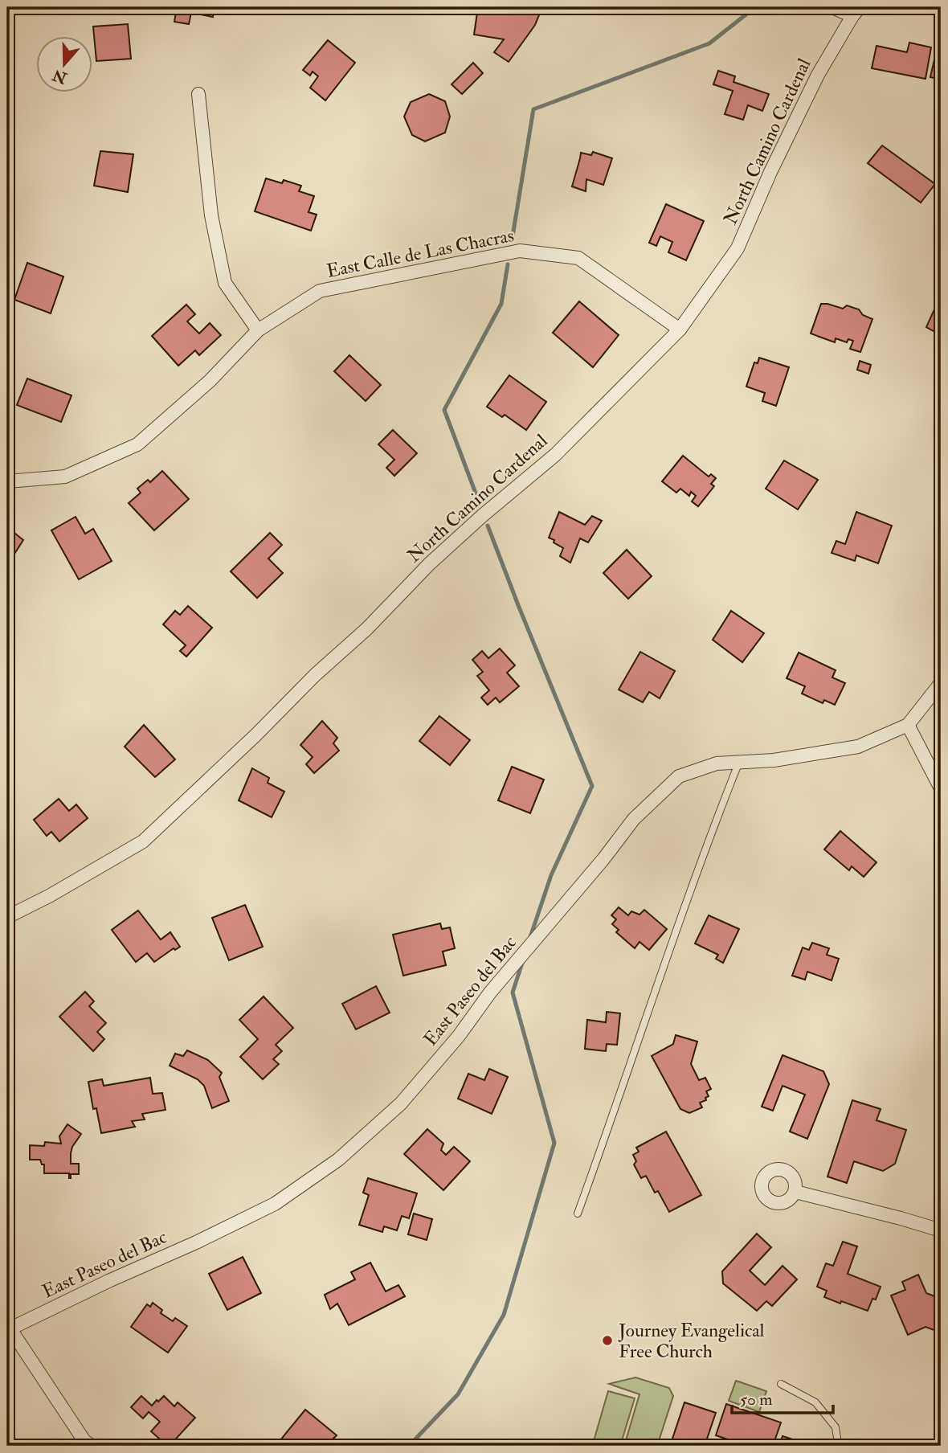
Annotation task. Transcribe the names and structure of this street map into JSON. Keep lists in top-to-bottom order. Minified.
{"streets":{"street":["North Camino Cardenal","East Calle de Las Chacras","East Paseo del Bac"]},"crossings":[["North Camino Cardenal","East Calle de Las Chacras"]],"places":["Journey Evangelical Free Church"],"scale_bar":"50 m","north":"bottom"}
